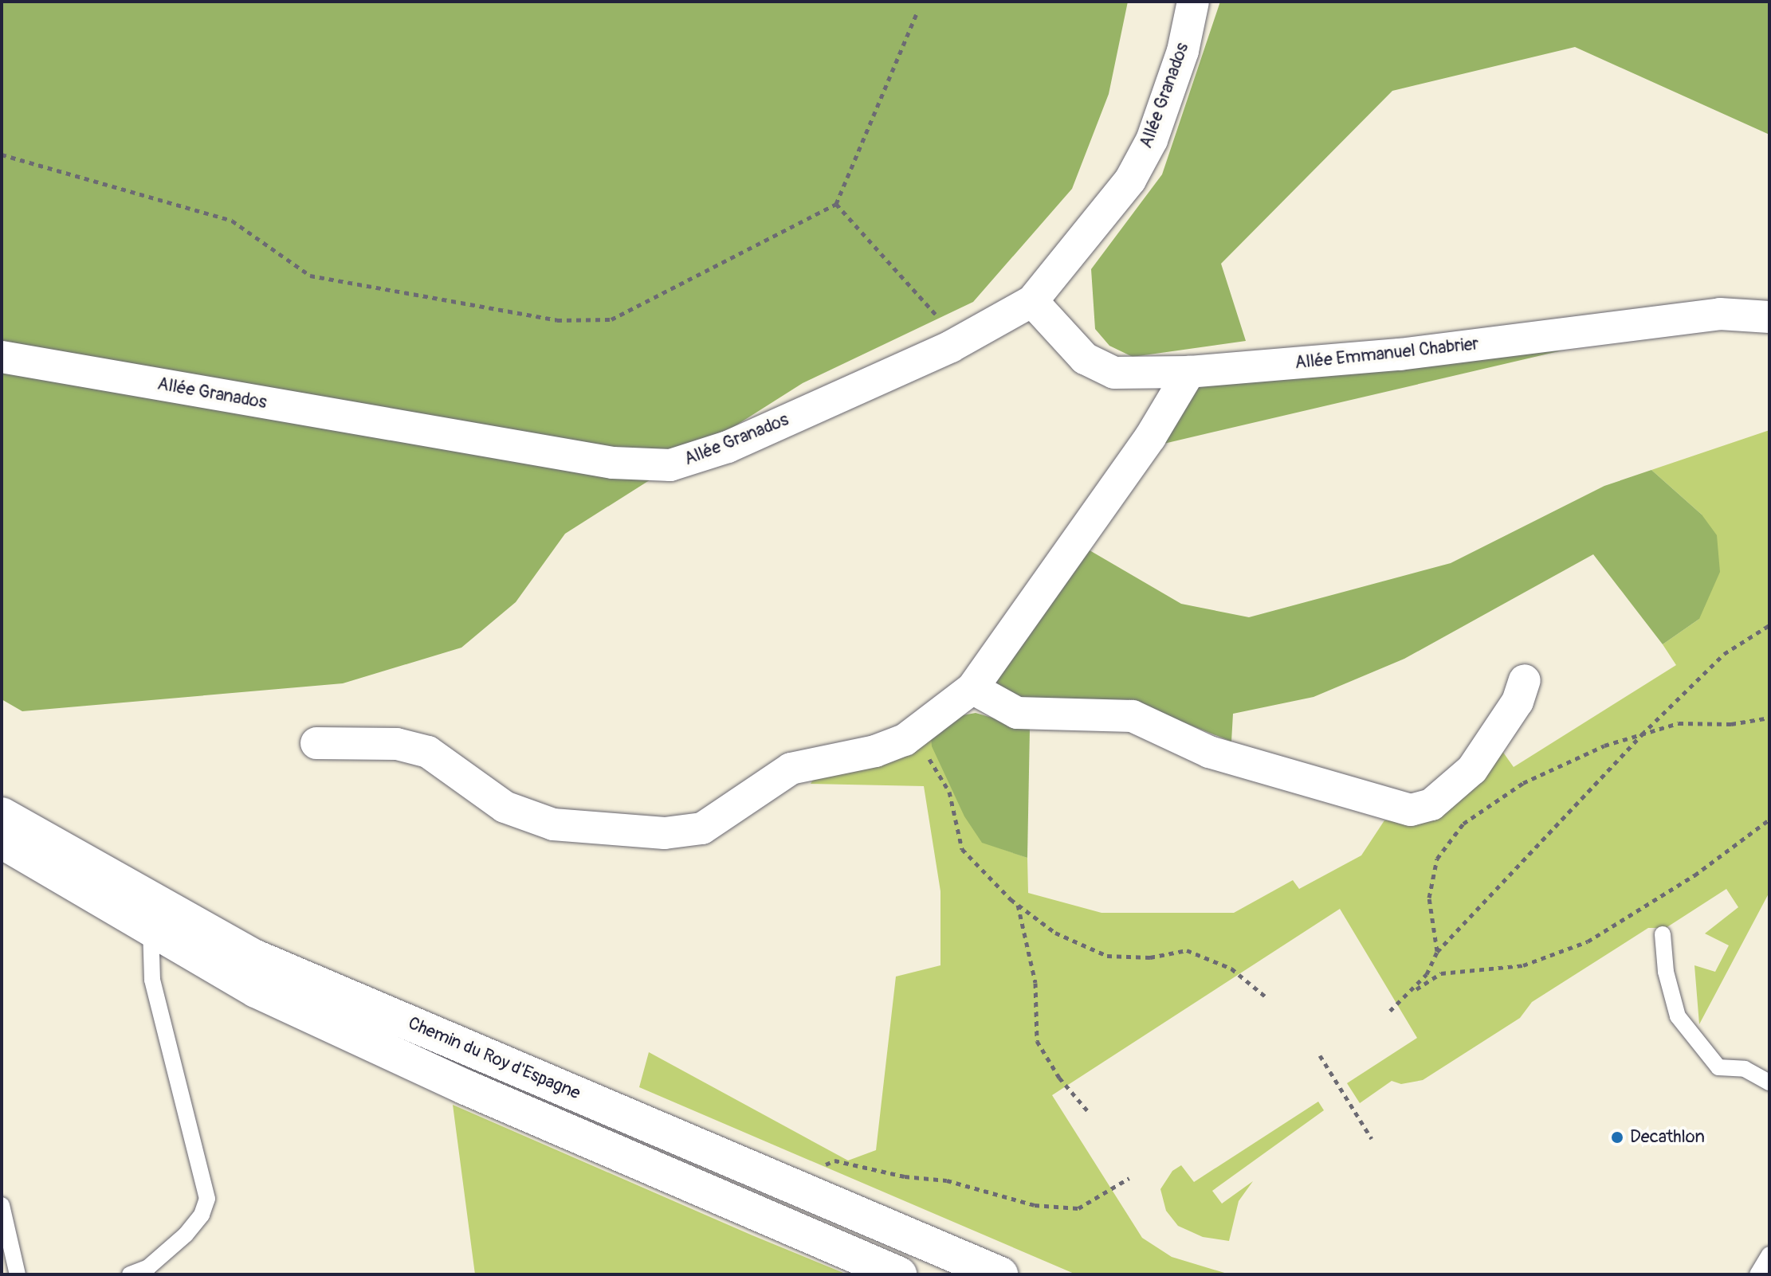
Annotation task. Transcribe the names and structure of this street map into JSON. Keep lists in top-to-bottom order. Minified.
{"streets":{"street":["Allée Granados","Allée Emmanuel Chabrier","Chemin du Roy d'Espagne"]},"crossings":[["Allée Granados","Allée Emmanuel Chabrier"]],"places":["Decathlon"]}
